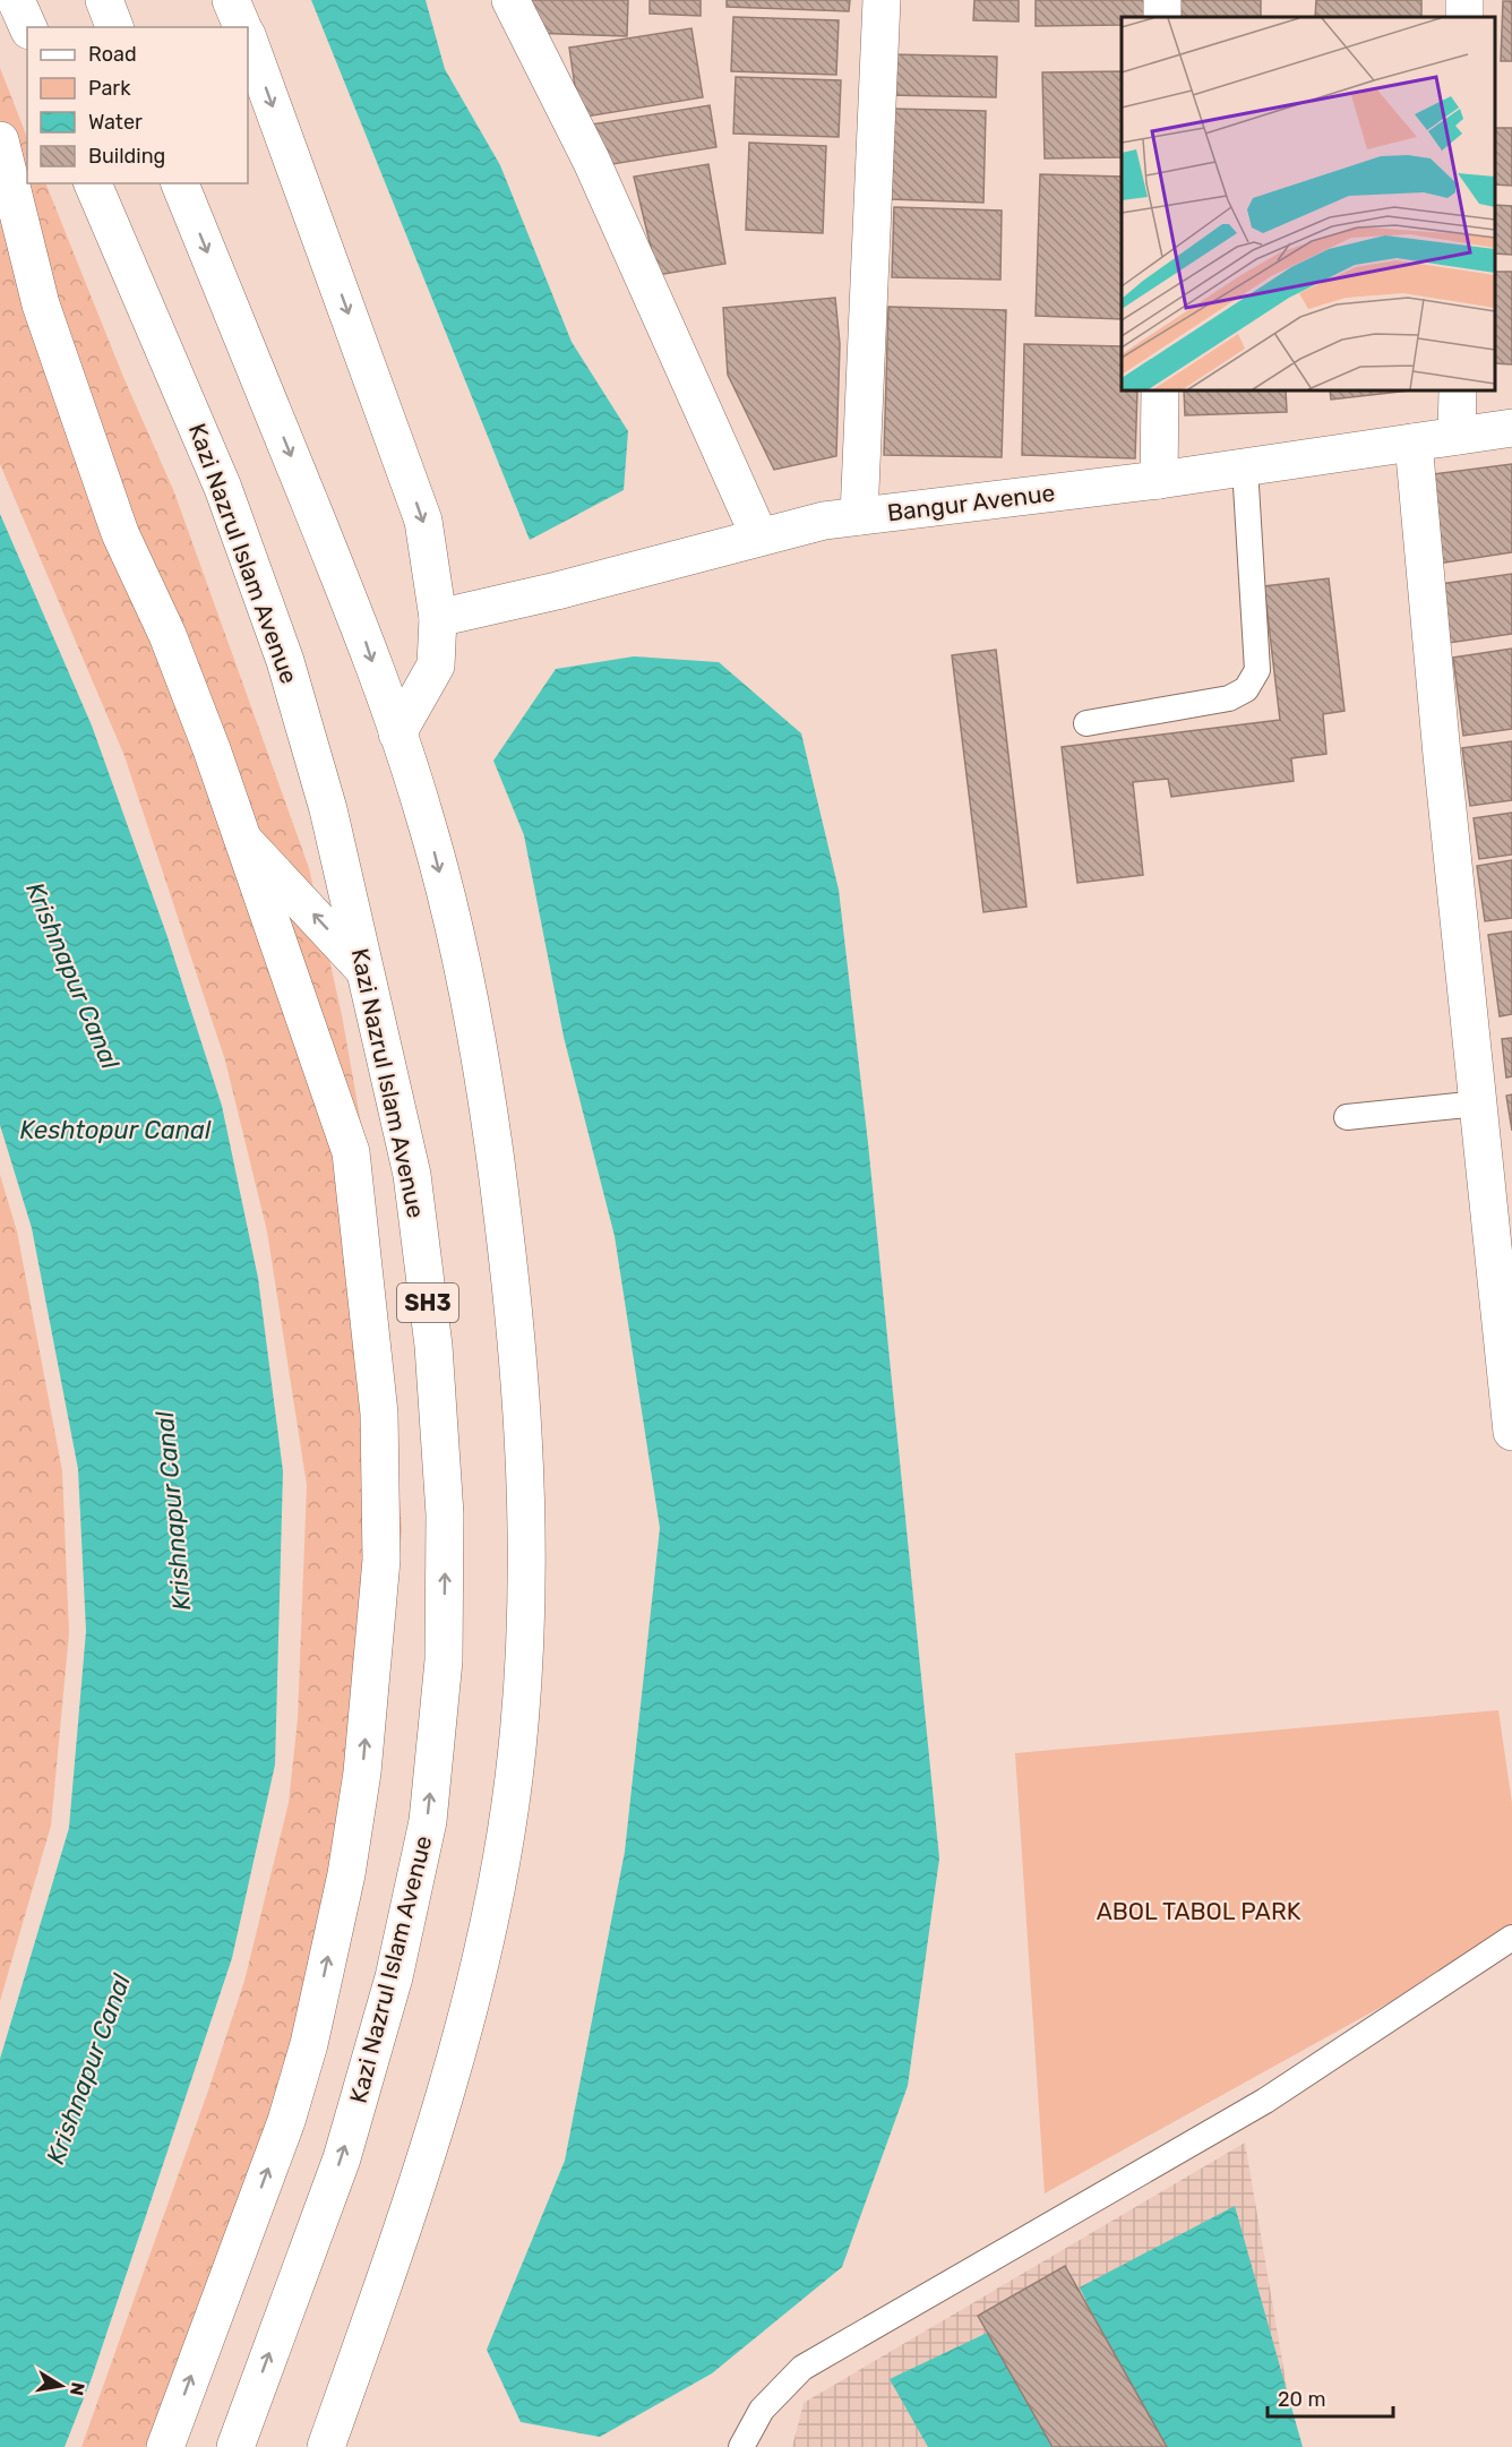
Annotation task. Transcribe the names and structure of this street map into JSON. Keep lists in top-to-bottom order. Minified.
{"streets":{"street":["Bangur Avenue","Kazi Nazrul Islam Avenue","SH3"]},"water":["Krishnapur Canal","Keshtopur Canal"],"parks":["ABOL TABOL PARK"],"legend":["Road","Park","Water","Building"],"scale_bar":"20 m","north":"right"}
